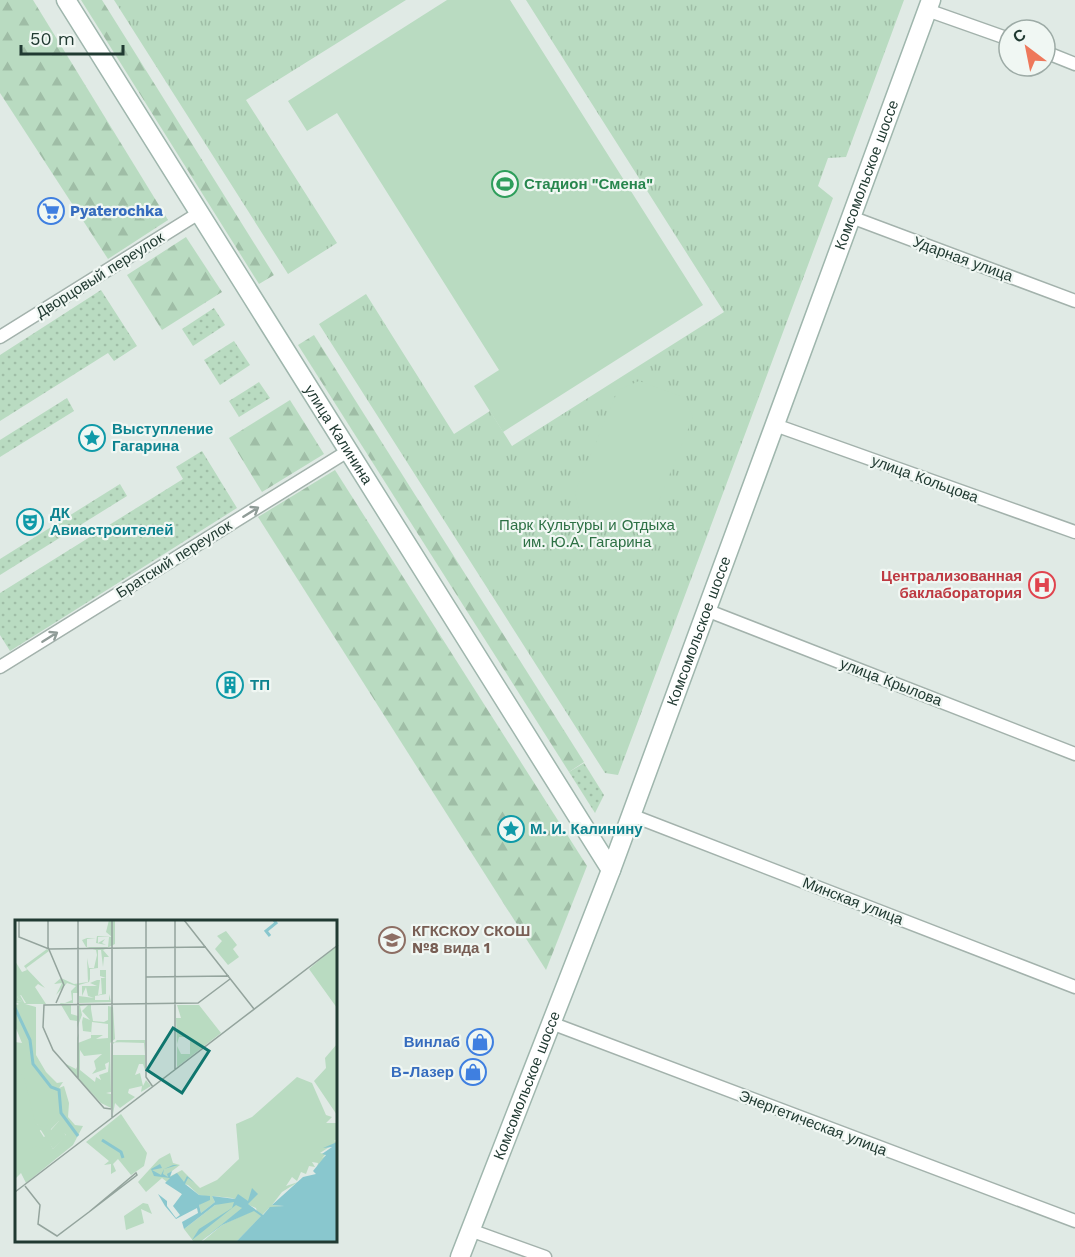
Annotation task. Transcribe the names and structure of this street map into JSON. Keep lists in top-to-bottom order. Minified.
{"streets":{"main road":["Комсомольское шоссе","улица Калинина"],"street":["Ударная улица","Дворцовый переулок","улица Кольцова","Братский переулок","улица Крылова","Минская улица","Энергетическая улица"]},"crossings":[["Комсомольское шоссе","Ударная улица"],["Комсомольское шоссе","улица Калинина"],["Комсомольское шоссе","улица Кольцова"],["Комсомольское шоссе","улица Крылова"],["Комсомольское шоссе","Минская улица"],["Комсомольское шоссе","Энергетическая улица"],["Дворцовый переулок","улица Калинина"],["улица Калинина","Братский переулок"]],"one_way":["Братский переулок"],"parks":["Парк Культуры и Отдыха им. Ю.А. Гагарина"],"places":{"sports":["Стадион \"Смена\""],"supermarket":["Pyaterochka"],"place":["Выступление Гагарина","М. И. Калинину"],"theatre":["ДК Авиастроителей"],"hospital":["Централизованная баклаборатория"],"building":["ТП"],"school or university":["КГКСКОУ СКОШ №8 вида 1"],"shop":["Винлаб","В-Лазер"]},"scale_bar":"50 m","north":"top left"}
